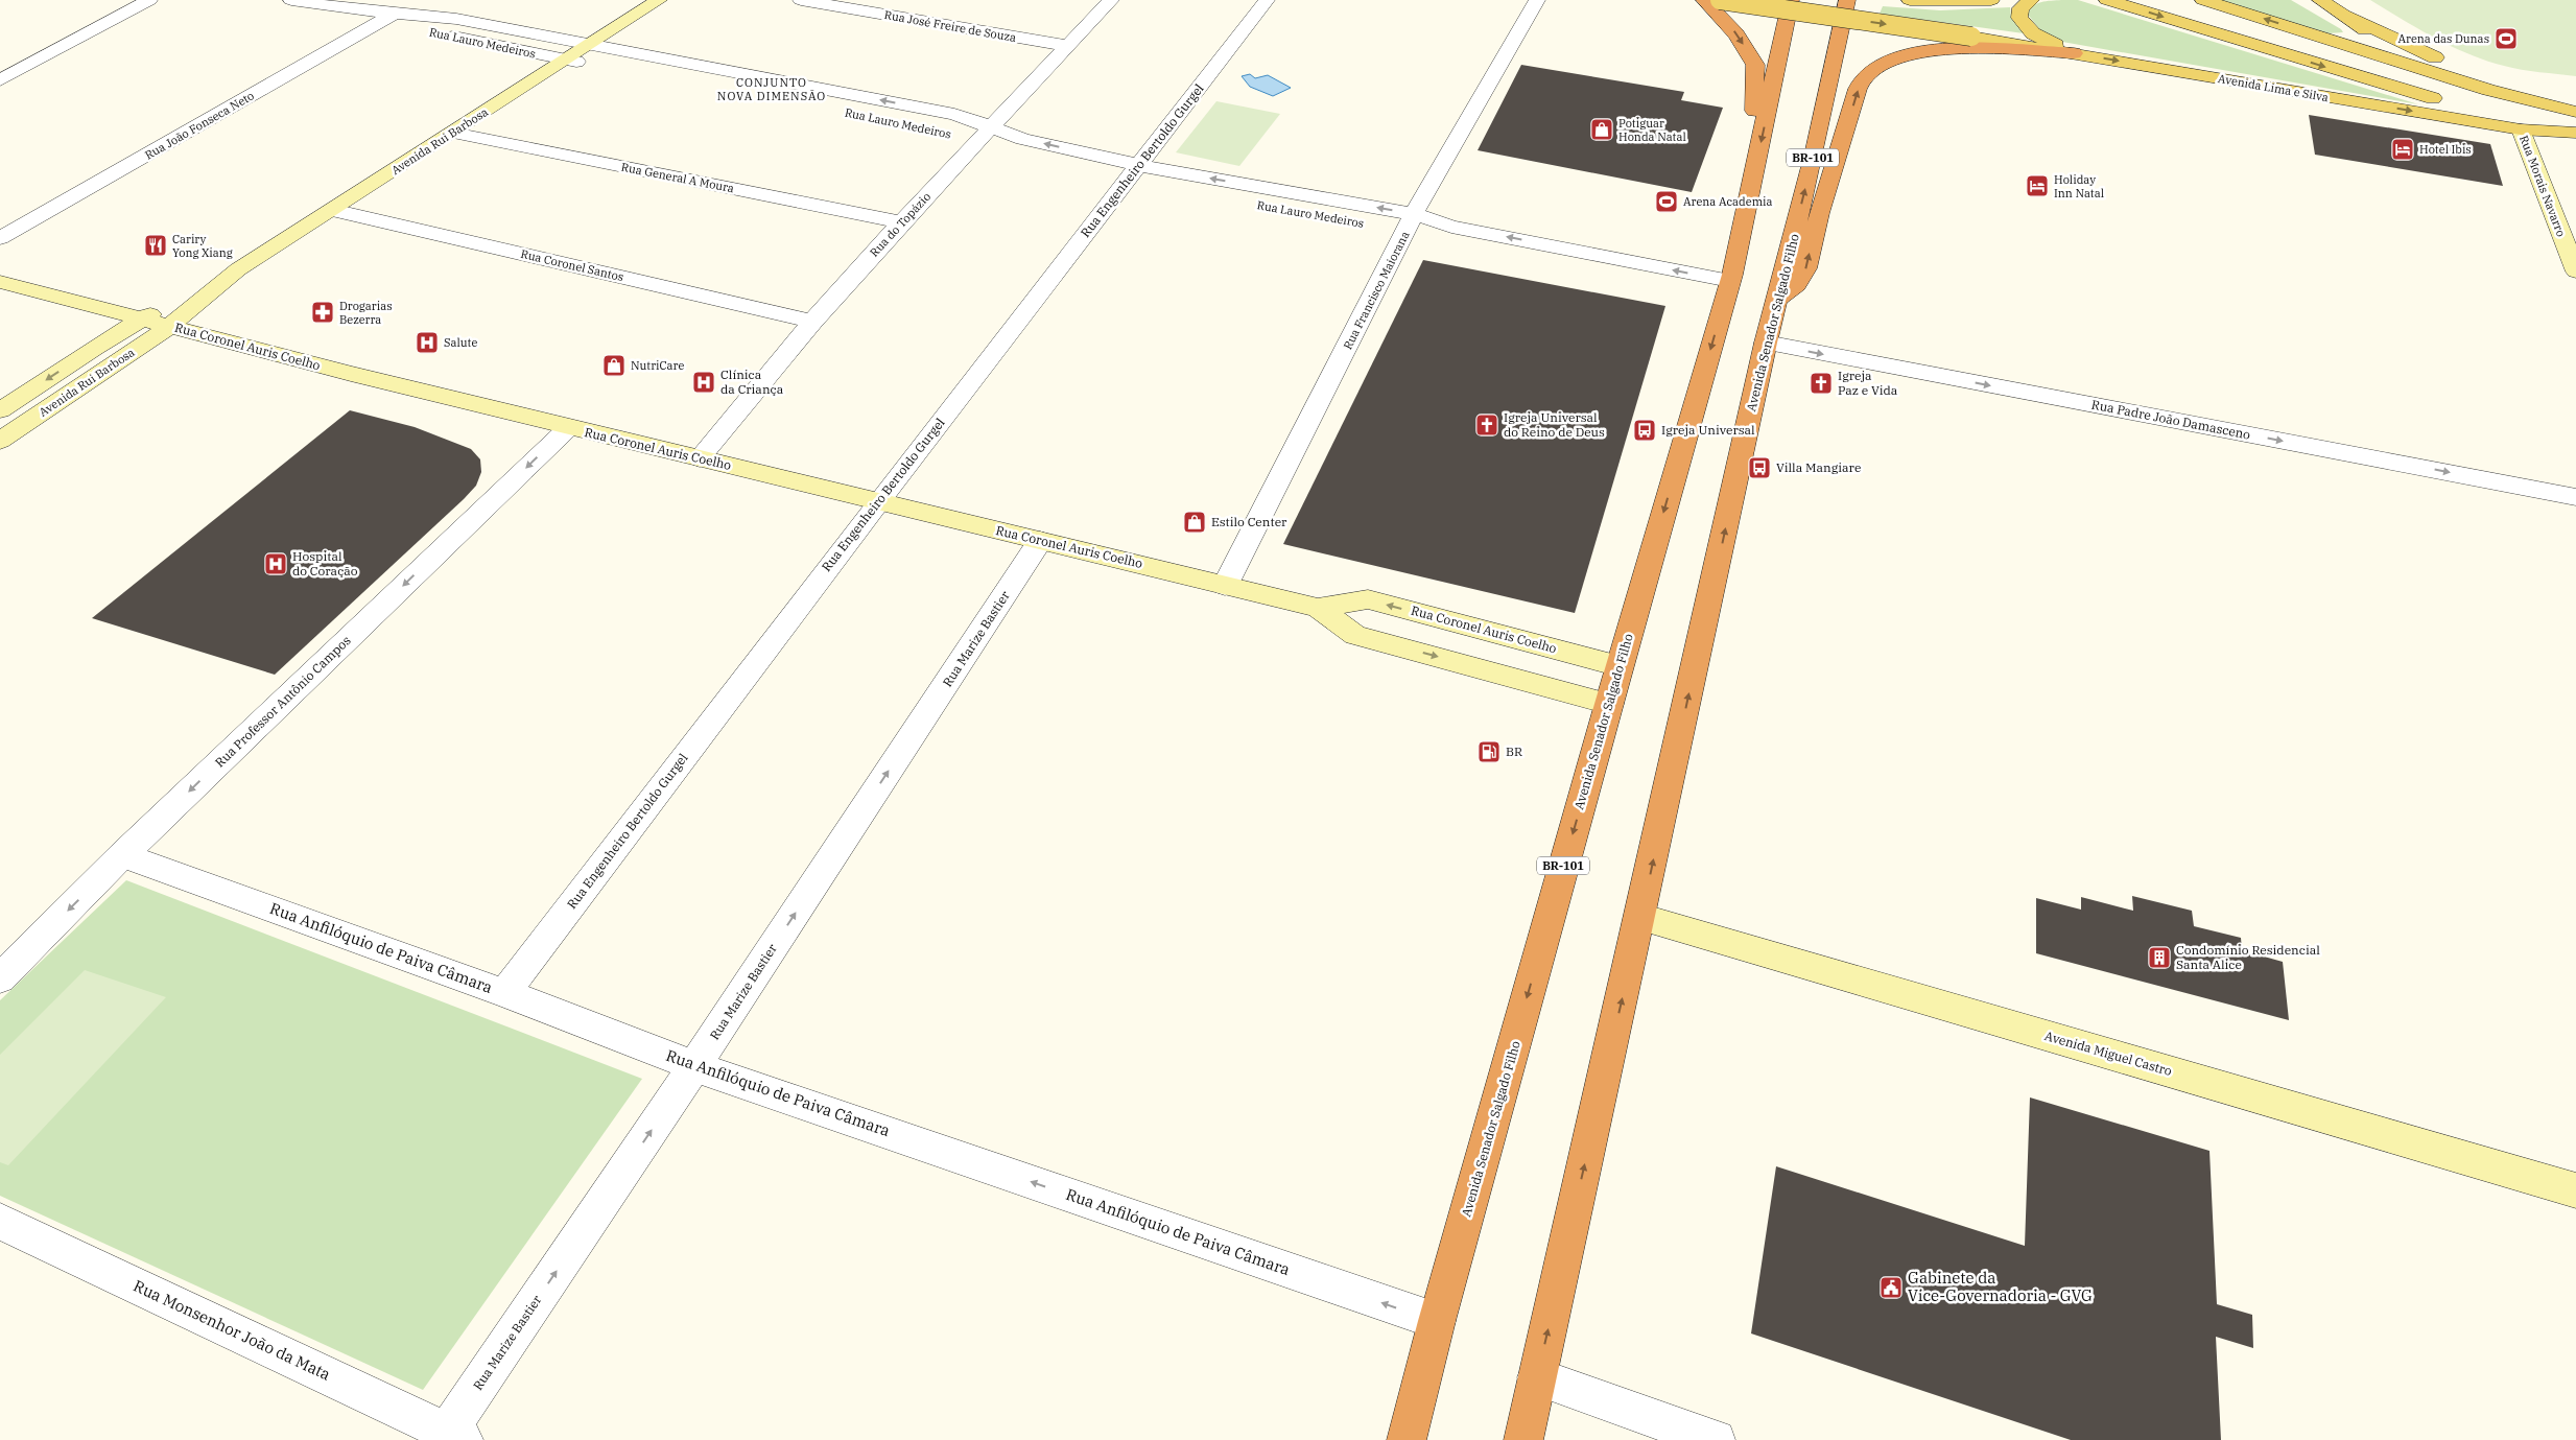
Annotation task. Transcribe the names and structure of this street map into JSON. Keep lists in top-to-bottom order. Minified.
{"streets":{"highway":["BR-101","Avenida Senador Salgado Filho"],"main road":["Avenida Lima e Silva","Avenida Rui Barbosa","Rua Morais Navarro","Rua Coronel Auris Coelho","Avenida Miguel Castro"],"street":["Rua José Freire de Souza","Rua Lauro Medeiros","Rua João Fonseca Neto","Rua Engenheiro Bertoldo Gurgel","Rua General A Moura","Rua do Topázio","Rua Coronel Santos","Rua Francisco Maiorana","Rua Padre João Damasceno","Rua Marize Bastier","Rua Professor Antônio Campos","Rua Anfilóquio de Paiva Câmara","Rua Monsenhor João da Mata"]},"crossings":[["Rua José Freire de Souza","Rua do Topázio"],["Rua Lauro Medeiros","Rua João Fonseca Neto"],["Rua Lauro Medeiros","Avenida Rui Barbosa"],["Rua Lauro Medeiros","Rua Engenheiro Bertoldo Gurgel"],["Rua Lauro Medeiros","Rua do Topázio"],["Rua Lauro Medeiros","Rua Francisco Maiorana"],["Rua Lauro Medeiros","Avenida Senador Salgado Filho"],["Avenida Lima e Silva","Rua Morais Navarro"],["Avenida Rui Barbosa","Rua General A Moura"],["Avenida Rui Barbosa","Rua Coronel Santos"],["Avenida Rui Barbosa","Rua Coronel Auris Coelho"],["Rua Engenheiro Bertoldo Gurgel","Rua Coronel Auris Coelho"],["Rua Engenheiro Bertoldo Gurgel","Rua Anfilóquio de Paiva Câmara"],["Rua General A Moura","Rua do Topázio"],["Rua do Topázio","Rua Coronel Santos"],["Rua do Topázio","Rua Coronel Auris Coelho"],["Rua Francisco Maiorana","Rua Coronel Auris Coelho"],["Avenida Senador Salgado Filho","Rua Coronel Auris Coelho"],["Avenida Senador Salgado Filho","Rua Padre João Damasceno"],["Avenida Senador Salgado Filho","Rua Anfilóquio de Paiva Câmara"],["Avenida Senador Salgado Filho","Avenida Miguel Castro"],["Rua Coronel Auris Coelho","Rua Marize Bastier"],["Rua Coronel Auris Coelho","Rua Professor Antônio Campos"],["Rua Marize Bastier","Rua Anfilóquio de Paiva Câmara"],["Rua Marize Bastier","Rua Monsenhor João da Mata"],["Rua Professor Antônio Campos","Rua Anfilóquio de Paiva Câmara"]],"one_way":["Rua Padre João Damasceno","Rua Marize Bastier","Rua Professor Antônio Campos","Rua Anfilóquio de Paiva Câmara"],"districts":["CONJUNTO NOVA DIMENSÃO"],"places":{"sports":["Arena das Dunas","Arena Academia"],"shop":["Potiguar Honda Natal","NutriCare","Estilo Center"],"hotel":["Hotel Ibis","Holiday Inn Natal"],"restaurant":["Cariry Yong Xiang"],"pharmacy":["Drogarias Bezerra"],"hospital":["Salute","Clínica da Criança","Hospital do Coração"],"church":["Igreja Paz e Vida","Igreja Universal do Reino de Deus"],"bus stop":["Igreja Universal","Villa Mangiare"],"fuel station":["BR"],"building":["Condomínio Residencial Santa Alice"],"public building":["Gabinete da Vice-Governadoria - GVG"]}}
